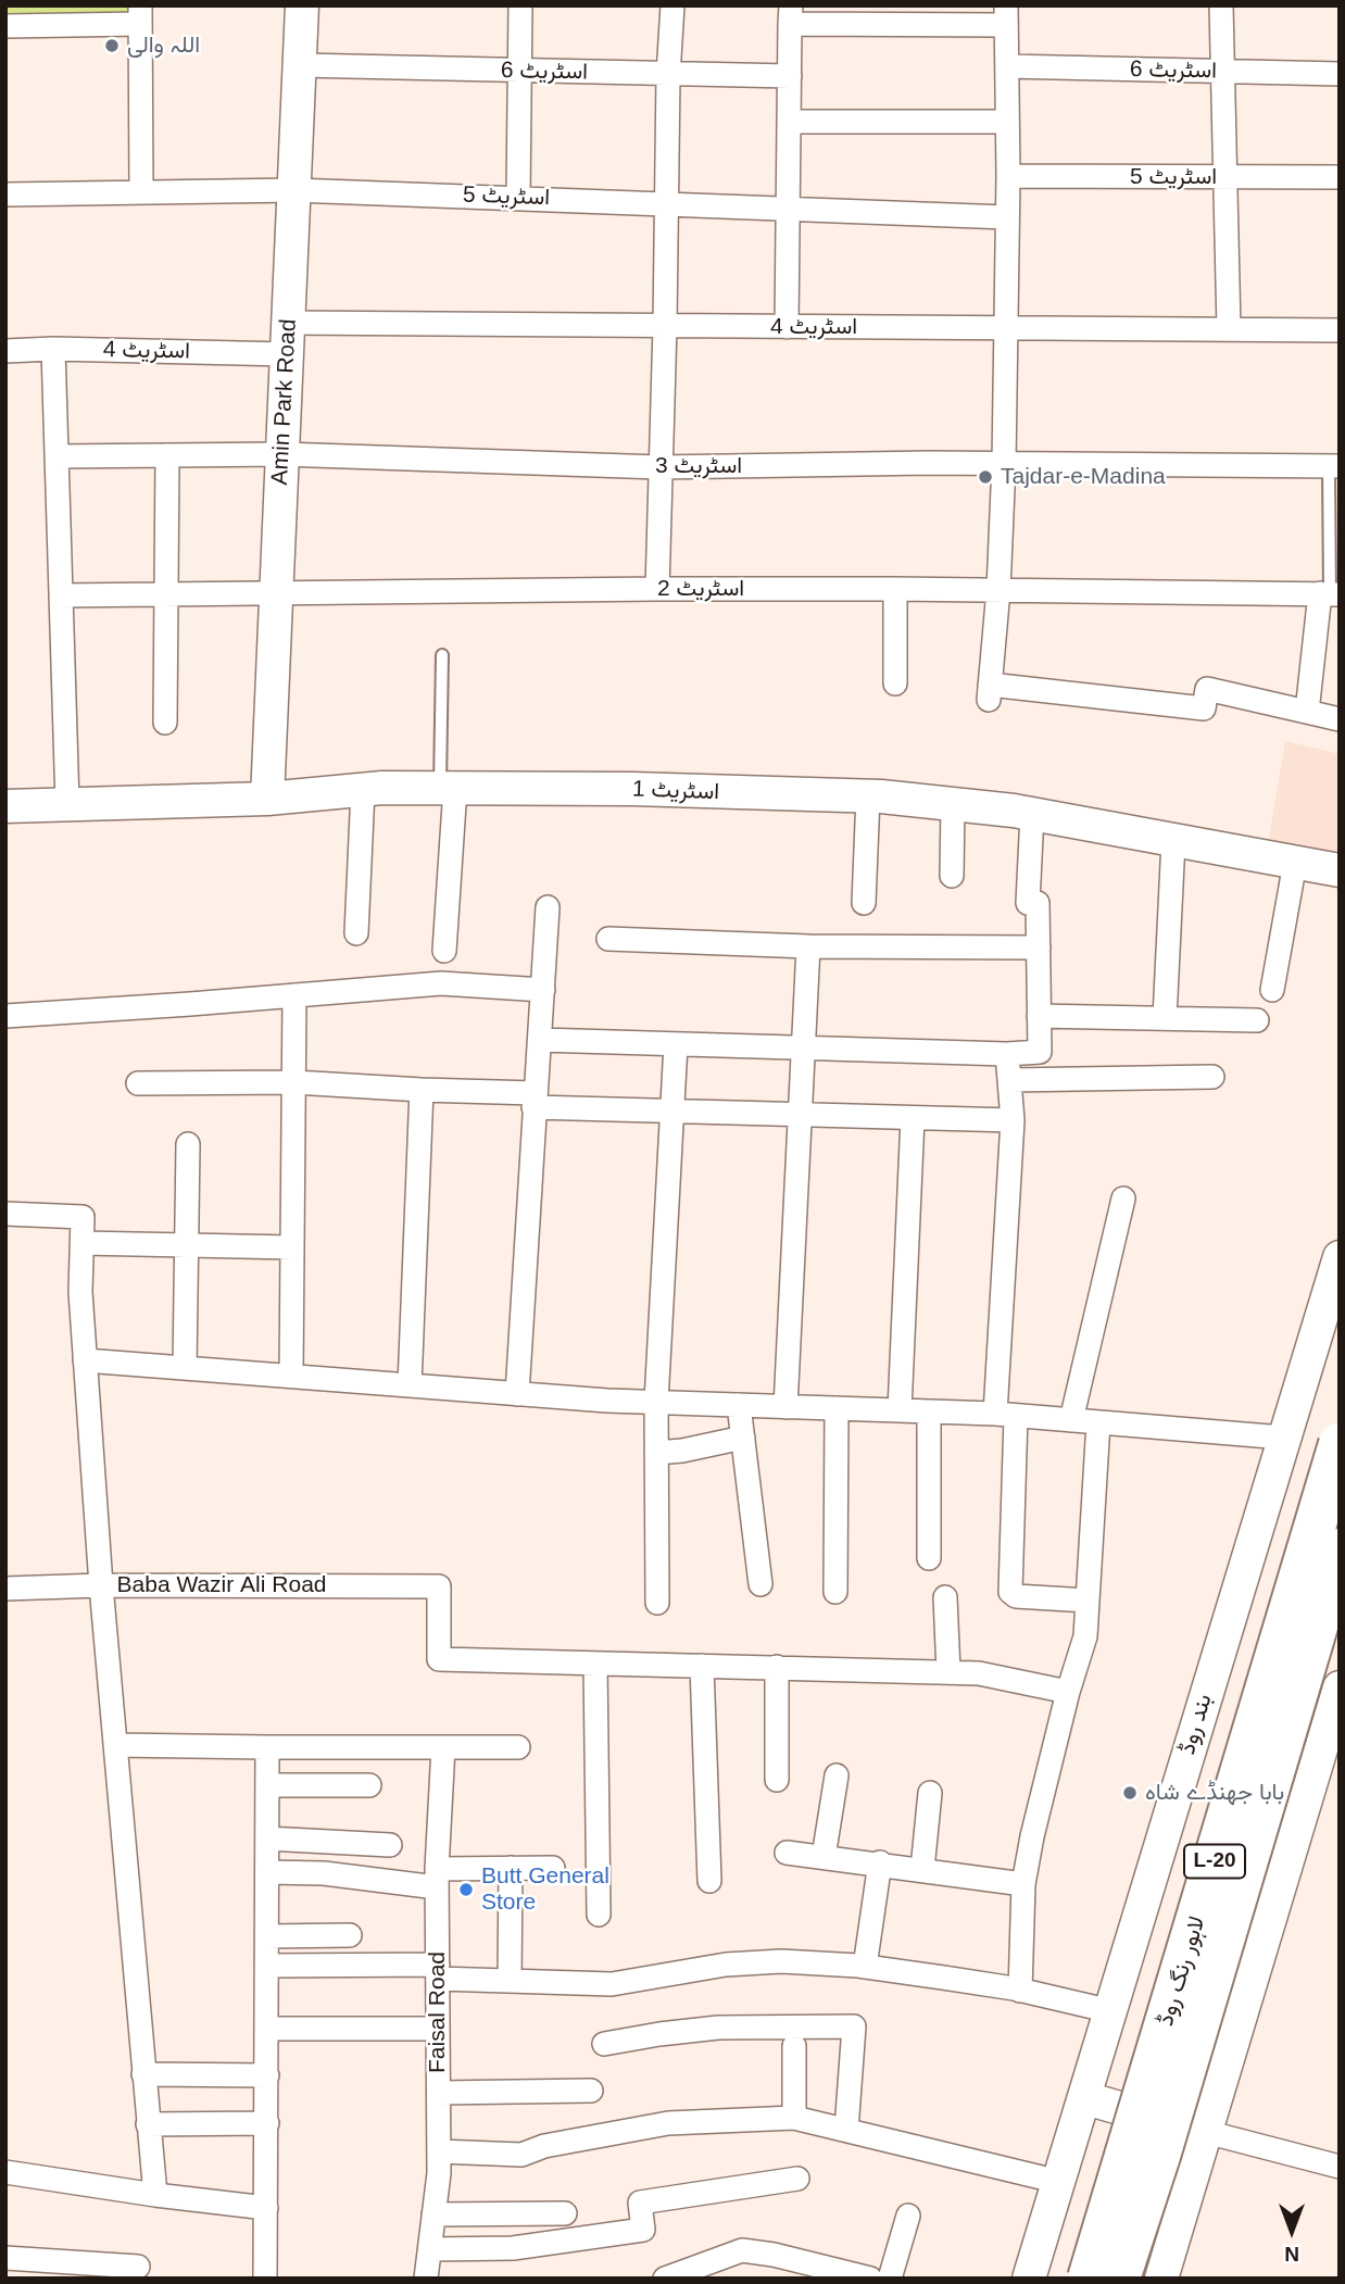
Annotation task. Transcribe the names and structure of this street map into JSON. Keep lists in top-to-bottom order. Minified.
{"streets":{"highway":["L-20","لاہور رنگ روڈ"],"street":["اسٹریٹ 6","اسٹریٹ 5","اسٹریٹ 4","Amin Park Road","اسٹریٹ 3","اسٹریٹ 2","اسٹریٹ 1","Baba Wazir Ali Road","بند روڈ","Faisal Road"]},"crossings":[["اسٹریٹ 6","Amin Park Road"],["اسٹریٹ 5","Amin Park Road"],["اسٹریٹ 4","Amin Park Road"],["Amin Park Road","اسٹریٹ 3"],["Amin Park Road","اسٹریٹ 2"],["Amin Park Road","اسٹریٹ 1"]],"places":["اللہ والی","Tajdar-e-Madina","بابا جھنڈے شاہ","Butt General Store"],"north":"bottom"}
